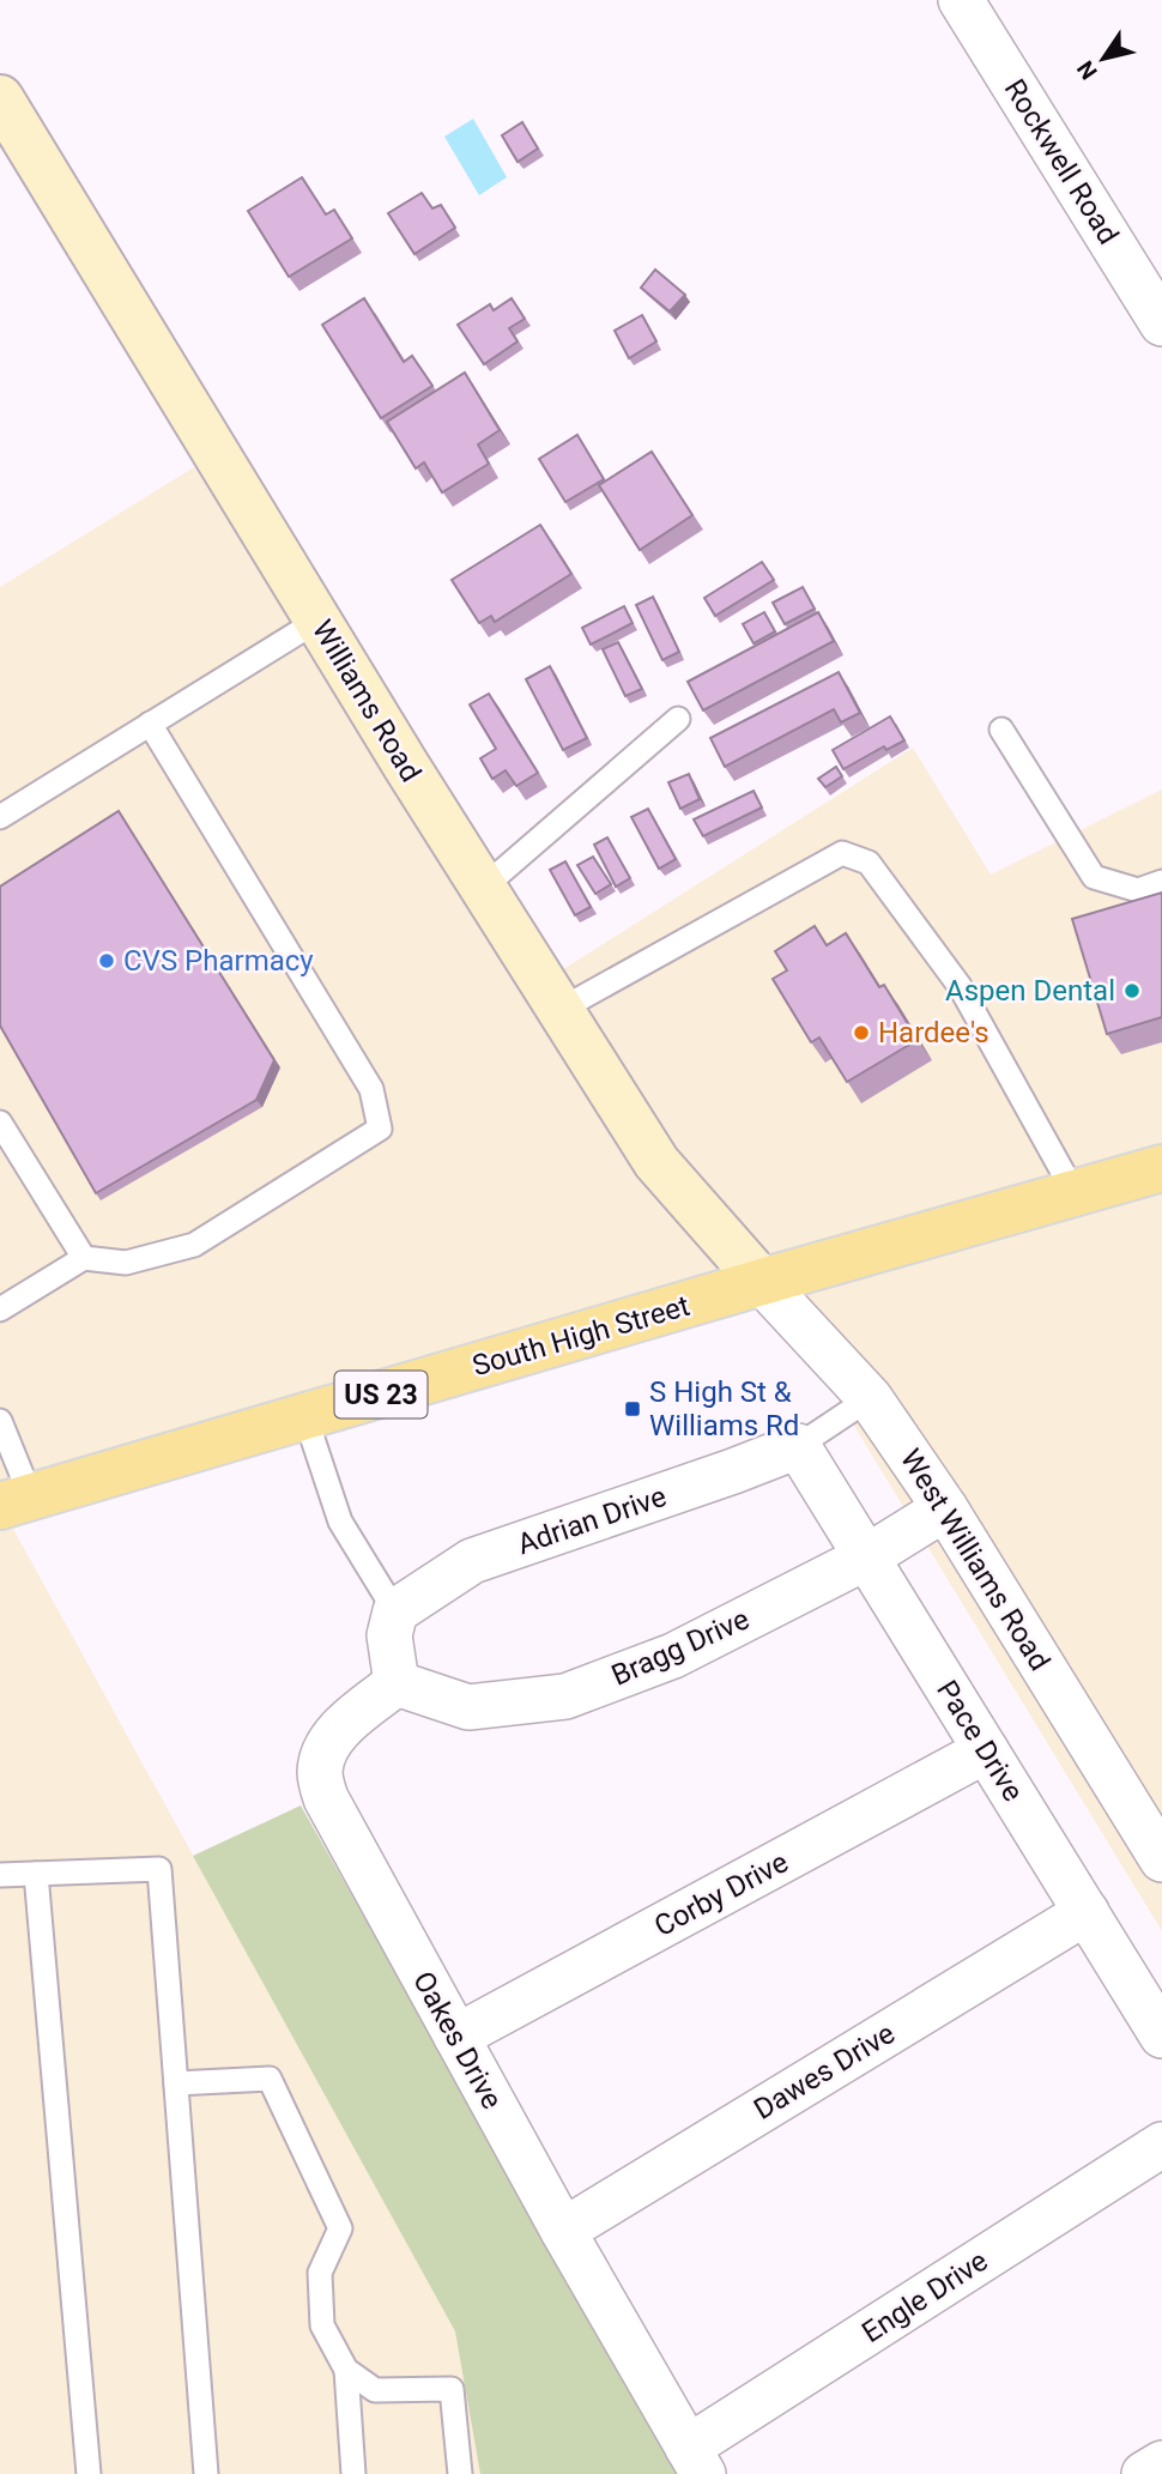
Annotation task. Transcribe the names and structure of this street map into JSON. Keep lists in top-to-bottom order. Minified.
{"streets":{"main road":["Williams Road","South High Street","US 23"],"street":["Rockwell Road","Adrian Drive","West Williams Road","Bragg Drive","Pace Drive","Corby Drive","Oakes Drive","Dawes Drive","Engle Drive"]},"crossings":[["Williams Road","South High Street"],["Williams Road","West Williams Road"],["South High Street","West Williams Road"],["Adrian Drive","Pace Drive"],["West Williams Road","Bragg Drive"],["Bragg Drive","Pace Drive"],["Bragg Drive","Oakes Drive"],["Pace Drive","Corby Drive"],["Pace Drive","Dawes Drive"],["Corby Drive","Oakes Drive"],["Oakes Drive","Dawes Drive"],["Oakes Drive","Engle Drive"]],"places":{"other":["CVS Pharmacy","Aspen Dental","Hardee's"],"transit":["S High St & Williams Rd"]},"north":"bottom left"}
